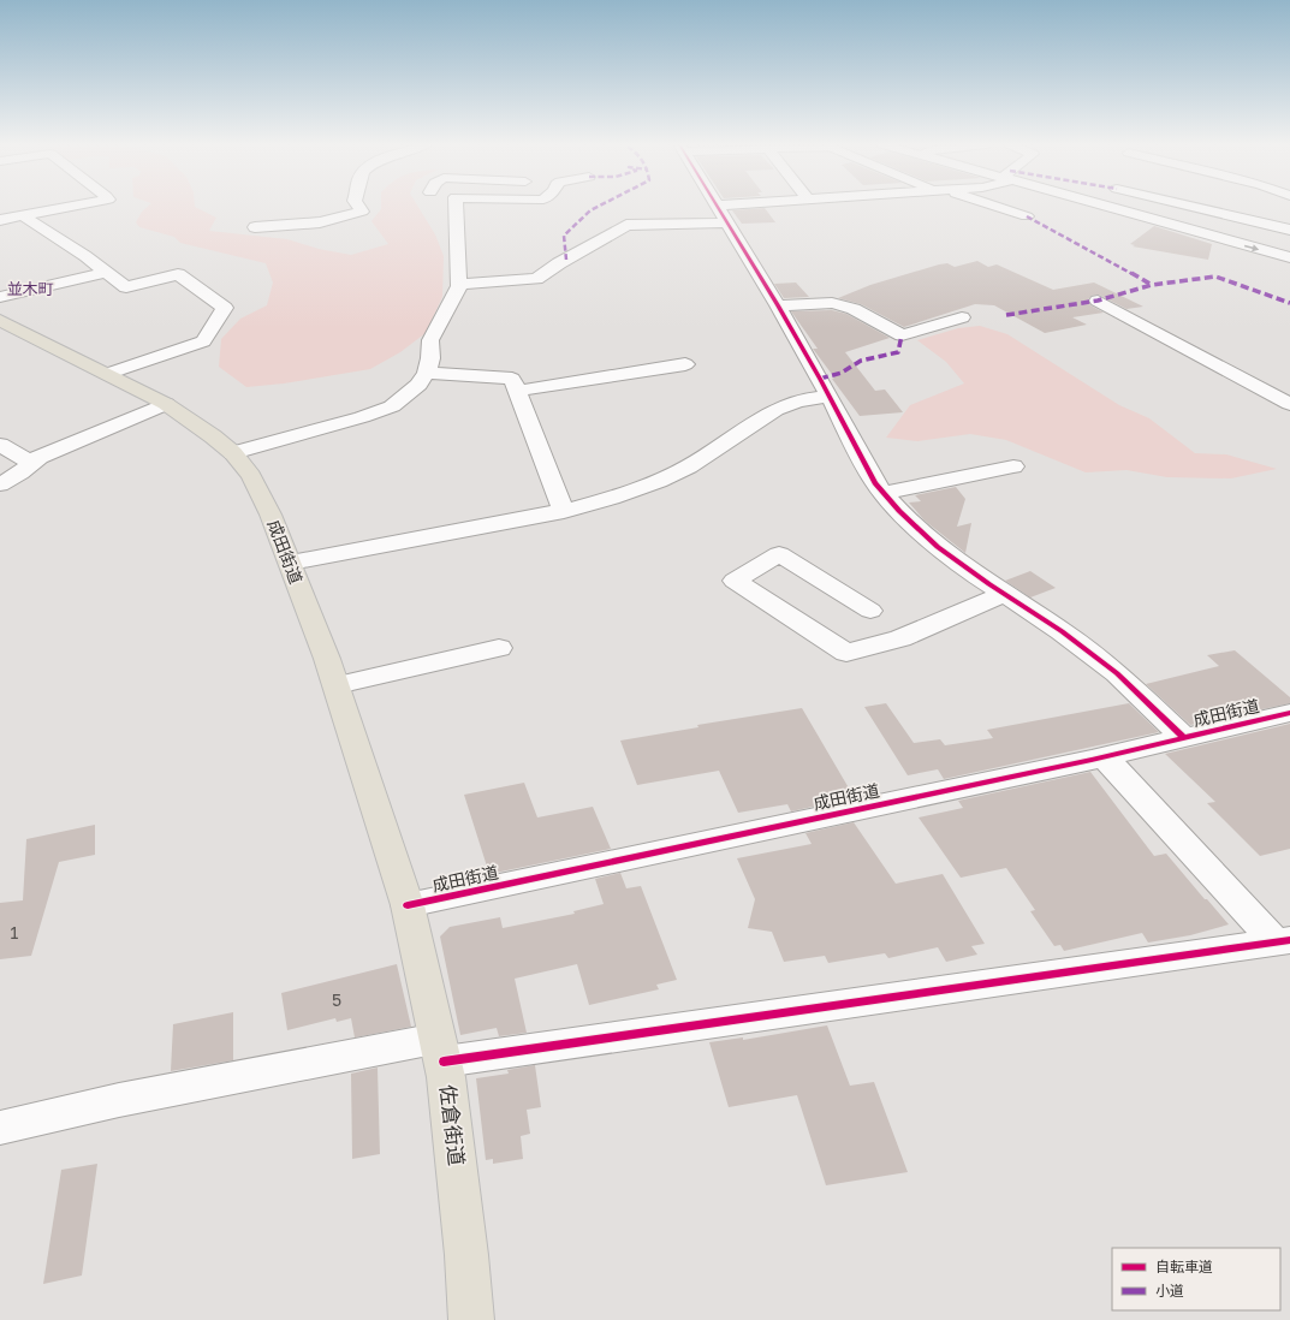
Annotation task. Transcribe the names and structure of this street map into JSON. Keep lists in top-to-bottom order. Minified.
{"streets":{"highway":["成田街道","佐倉街道"]},"crossings":[["成田街道","佐倉街道"]],"districts":["並木町"],"house_numbers":["1","5"],"legend":["自転車道","小道"]}
